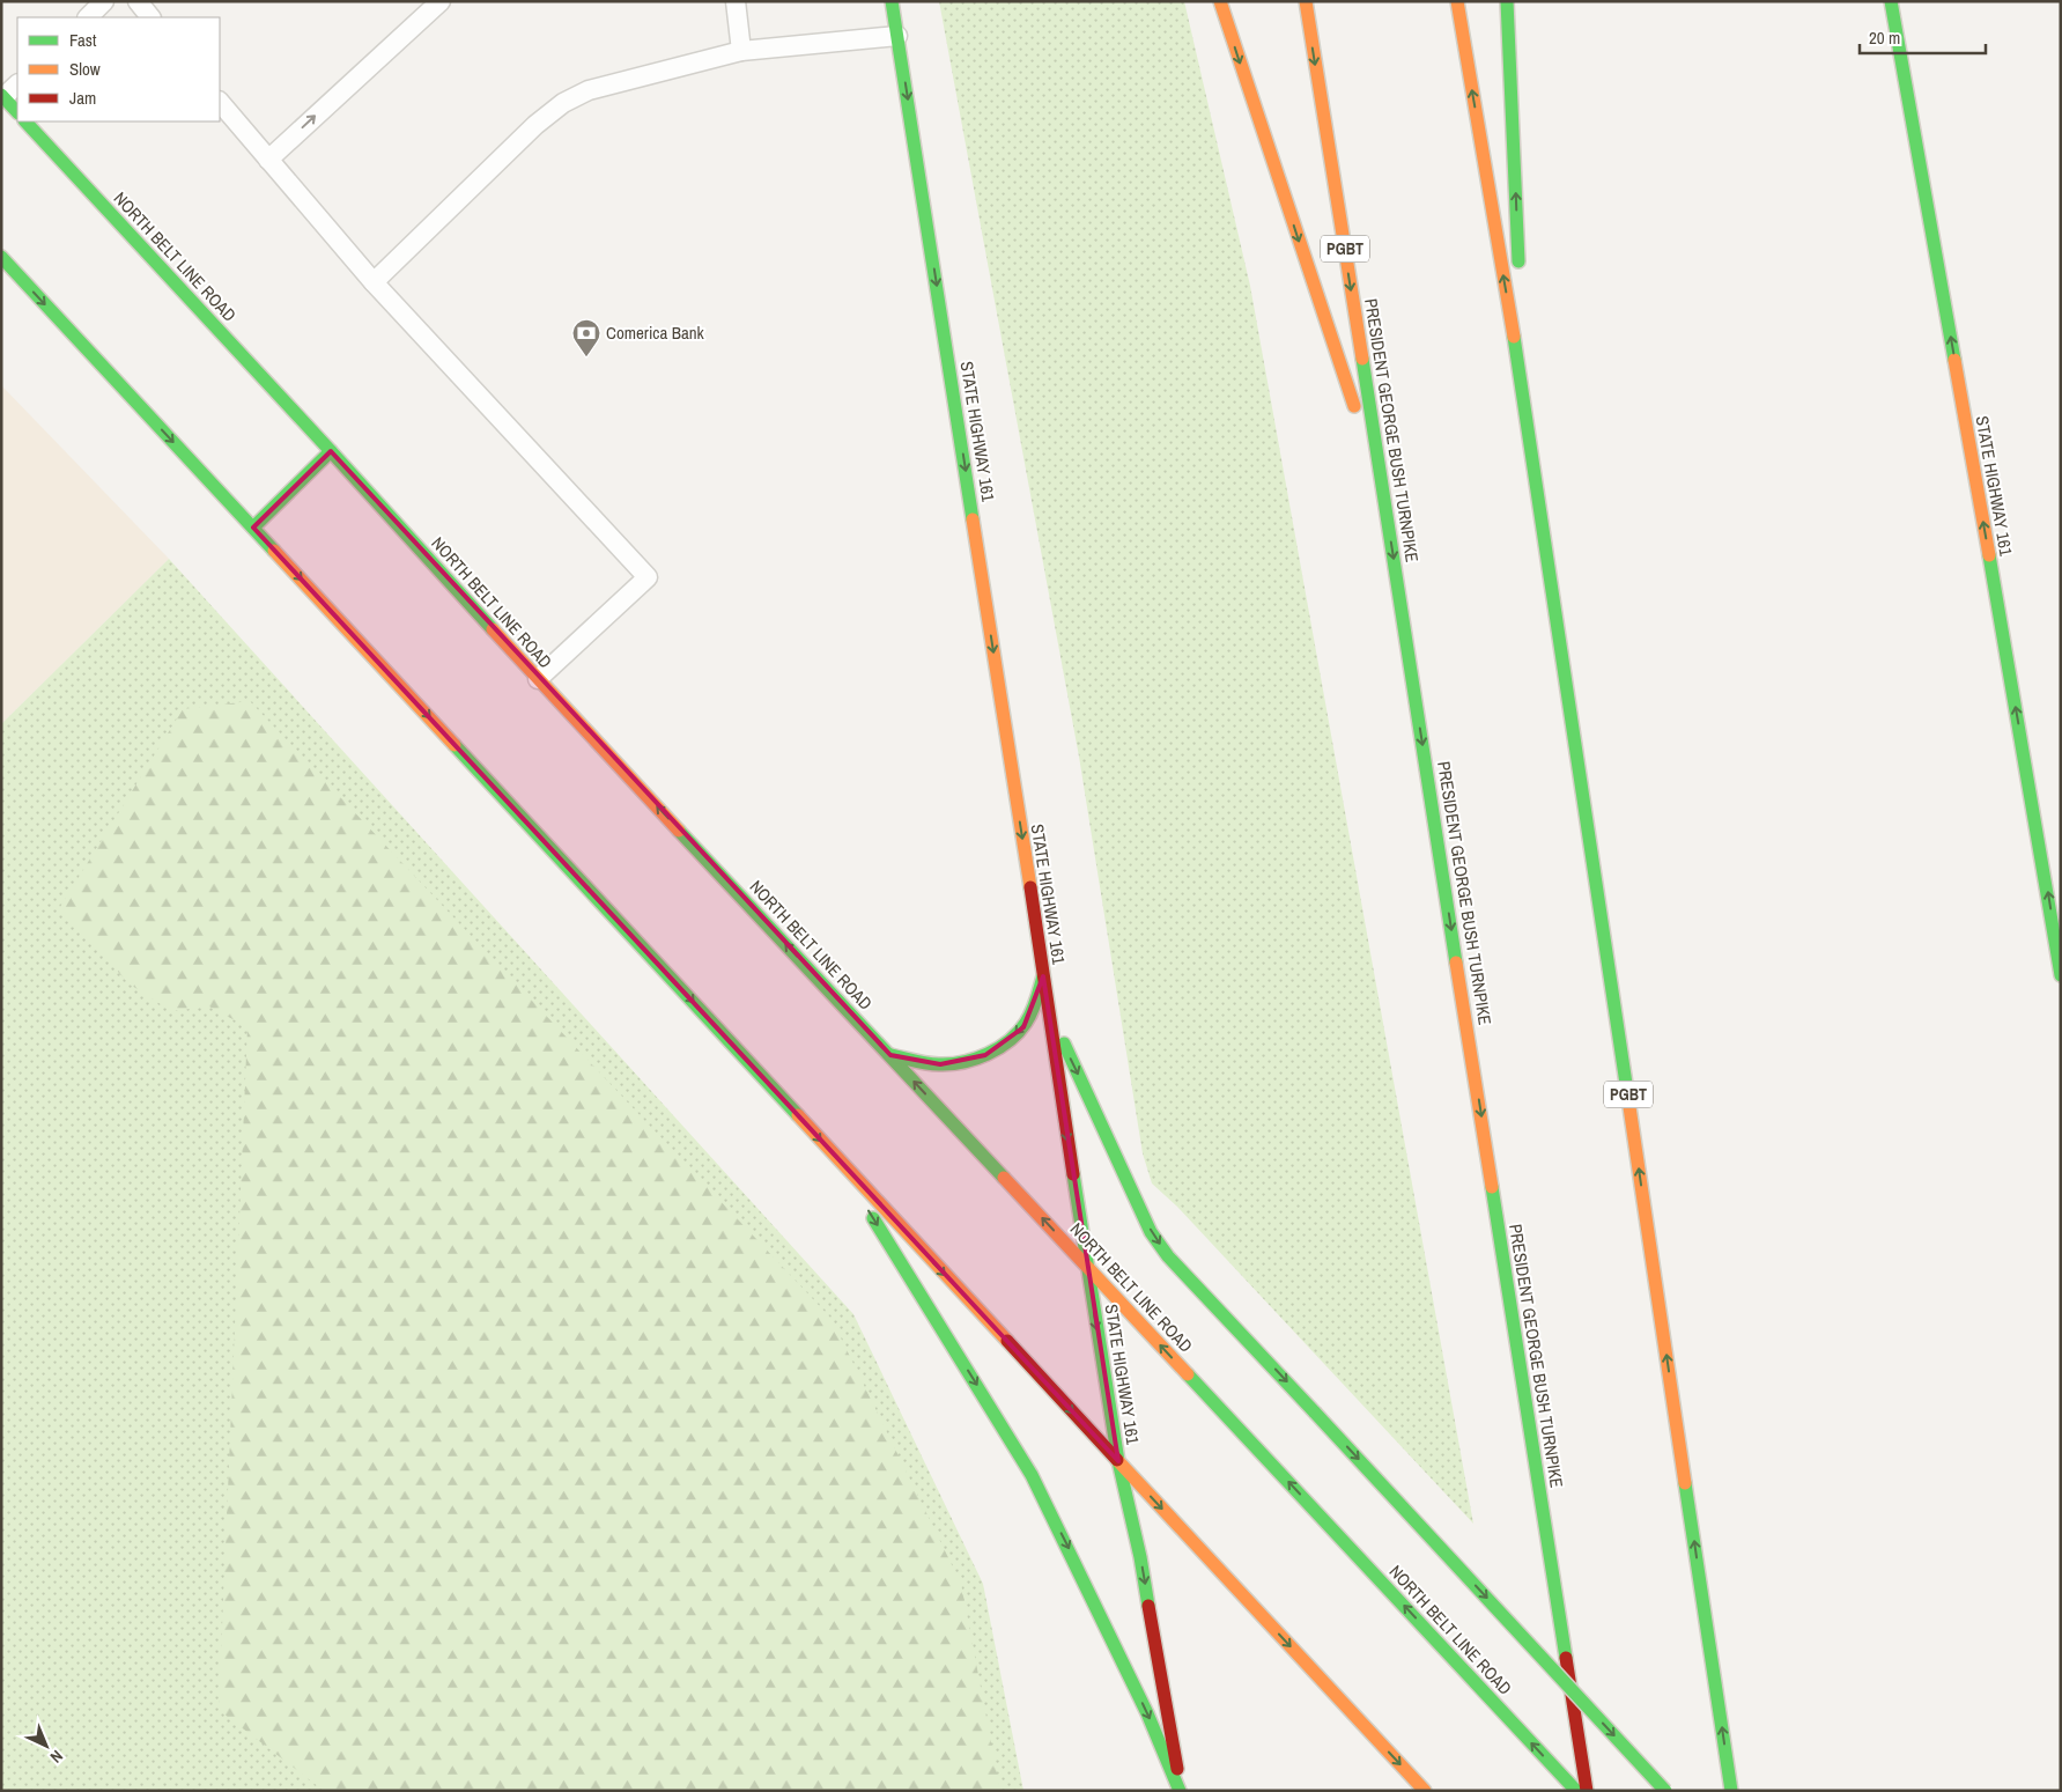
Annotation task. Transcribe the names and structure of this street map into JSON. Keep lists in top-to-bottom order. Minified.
{"streets":{"main road":["PGBT","NORTH BELT LINE ROAD","PRESIDENT GEORGE BUSH TURNPIKE","STATE HIGHWAY 161"]},"crossings":[["NORTH BELT LINE ROAD","STATE HIGHWAY 161"]],"one_way":["PRESIDENT GEORGE BUSH TURNPIKE"],"places":{"bank":["Comerica Bank"]},"legend":["Fast","Slow","Jam"],"scale_bar":"20 m","north":"bottom right"}
